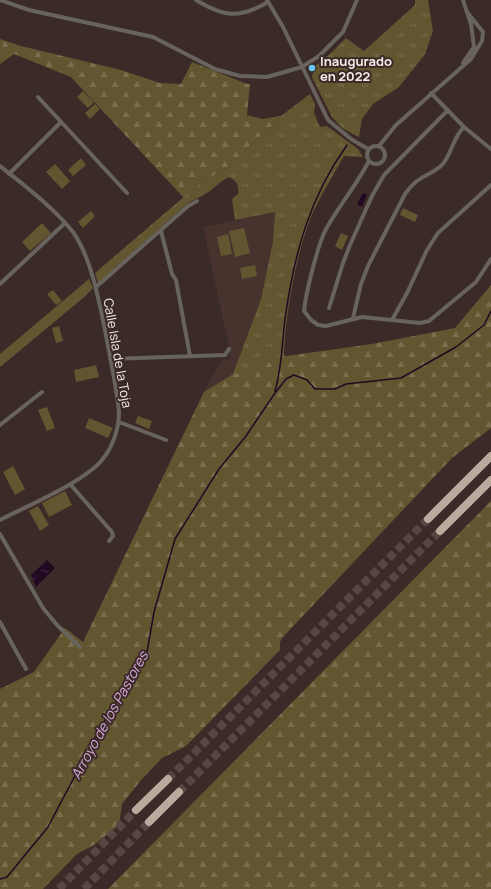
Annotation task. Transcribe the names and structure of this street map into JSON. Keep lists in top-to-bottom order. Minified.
{"streets":{"street":["Calle Isla de la Toja"]},"water":["Arroyo de los Pastores"],"places":["Inaugurado en 2022"]}
